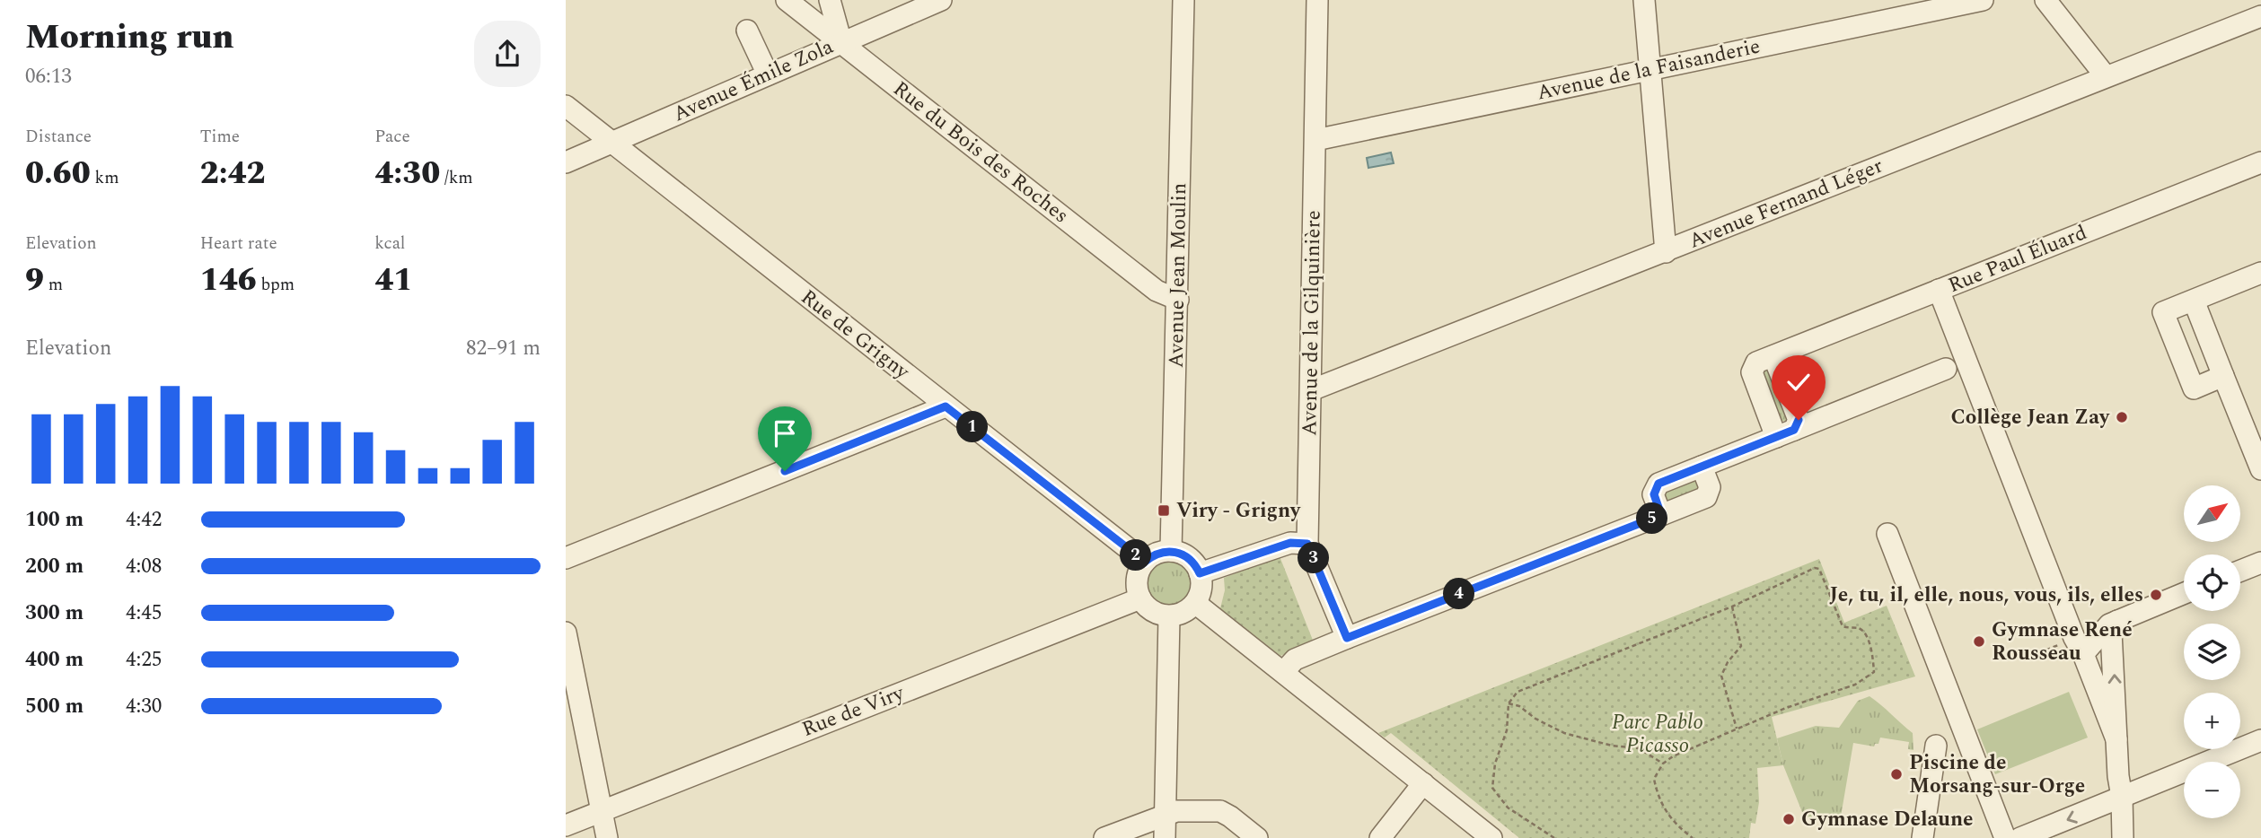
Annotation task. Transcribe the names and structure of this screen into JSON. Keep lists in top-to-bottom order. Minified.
{"streets":{"street":["Avenue de la Faisanderie","Avenue Émile Zola","Rue du Bois des Roches","Avenue Fernand Léger","Rue Paul Éluard","Avenue Jean Moulin","Avenue de la Gilquinière","Rue de Grigny","Rue de Viry"]},"crossings":[["Avenue de la Faisanderie","Avenue de la Gilquinière"],["Avenue Émile Zola","Rue du Bois des Roches"],["Avenue Émile Zola","Rue de Grigny"],["Rue du Bois des Roches","Avenue Jean Moulin"],["Avenue Fernand Léger","Avenue de la Gilquinière"],["Avenue Jean Moulin","Rue de Grigny"],["Avenue Jean Moulin","Rue de Viry"],["Rue de Grigny","Rue de Viry"]],"parks":["Parc Pablo Picasso"],"places":{"other":["Collège Jean Zay","Je, tu, il, elle, nous, vous, ils, elles","Gymnase René Rousseau","Piscine de Morsang-sur-Orge","Gymnase Delaune"],"transit":["Viry - Grigny"]},"north":"top right","page":{"heading":["Morning run","06:13"],"stats":[["Distance","0.60 km"],["Time","2:42"],["Pace","4:30 /km"],["Elevation","9 m"],["Heart rate","146 bpm"],["kcal","41"]],"chart":["Elevation","82–91 m"],"pins":["1","5","2","3","4"],"map_buttons":["+","−"],"list":[{"name":"100 m","note":"4:42"},{"name":"200 m","note":"4:08"},{"name":"300 m","note":"4:45"},{"name":"400 m","note":"4:25"},{"name":"500 m","note":"4:30"}]}}
